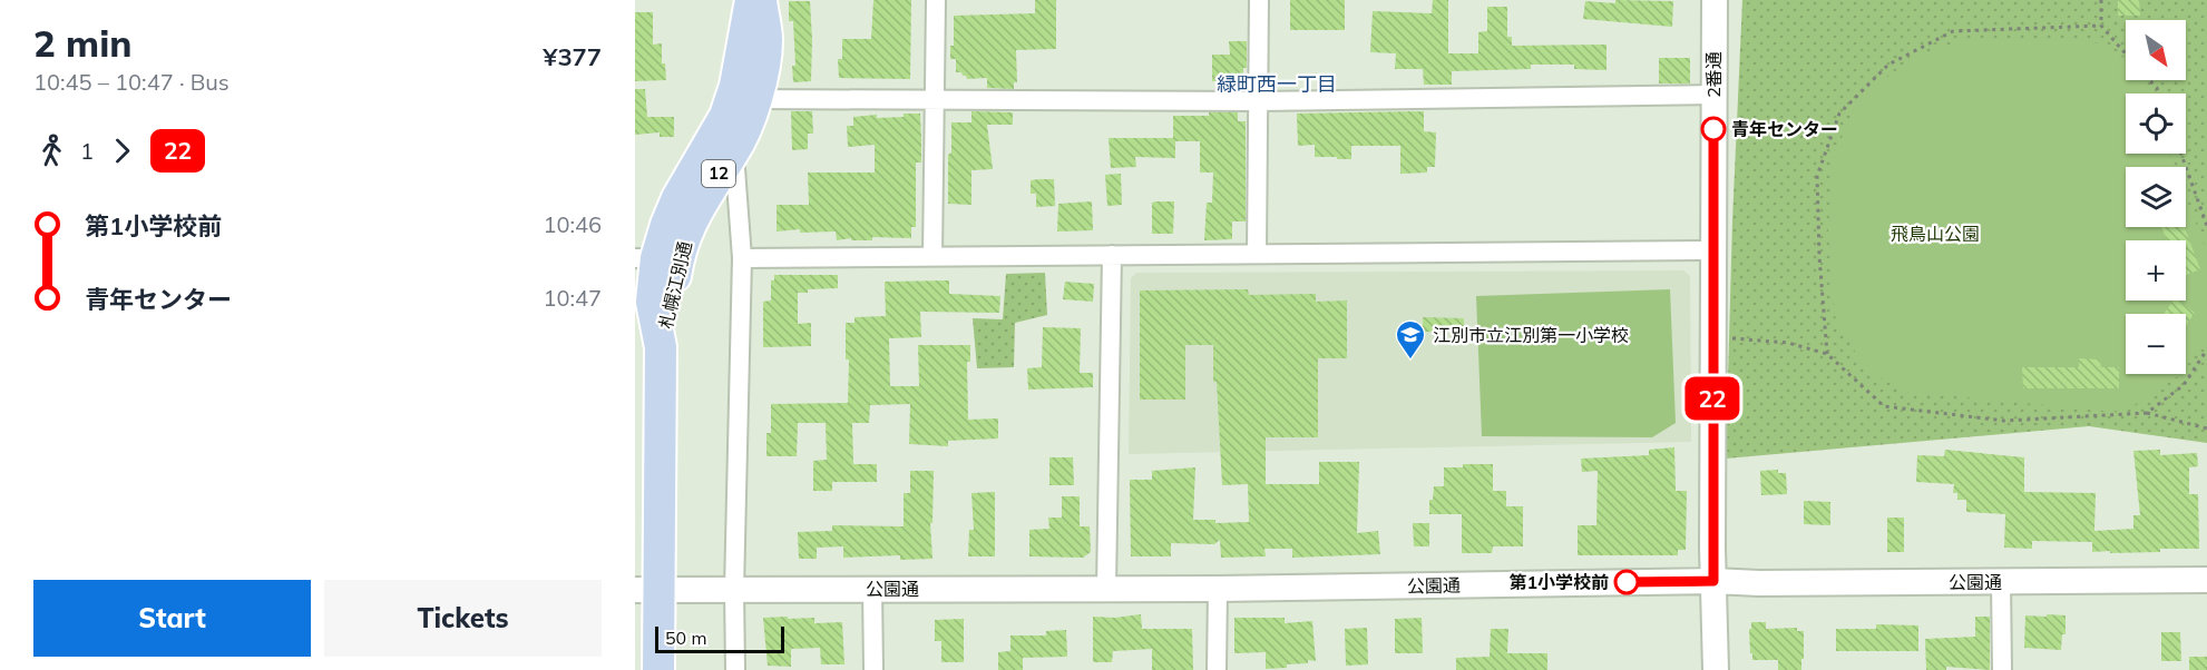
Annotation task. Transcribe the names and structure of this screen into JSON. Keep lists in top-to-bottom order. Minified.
{"streets":{"highway":["12","札幌江別通"],"street":["2番通","公園通"]},"crossings":[["2番通","公園通"],["札幌江別通","公園通"]],"districts":["緑町西一丁目"],"parks":["飛鳥山公園"],"places":{"other":["青年センター","第1小学校前"],"school or university":["江別市立江別第一小学校"]},"lines":["bus line 22"],"scale_bar":"50 m","north":"bottom right","page":{"heading":["2 min","10:45 – 10:47 · Bus","¥377"],"on_map":"22","map_buttons":["+","−"],"legs":["1","22"],"list":[{"name":"第1小学校前","value":"10:46"},{"name":"青年センター","value":"10:47"}],"buttons":["Start","Tickets"],"scale":"50 m"}}
